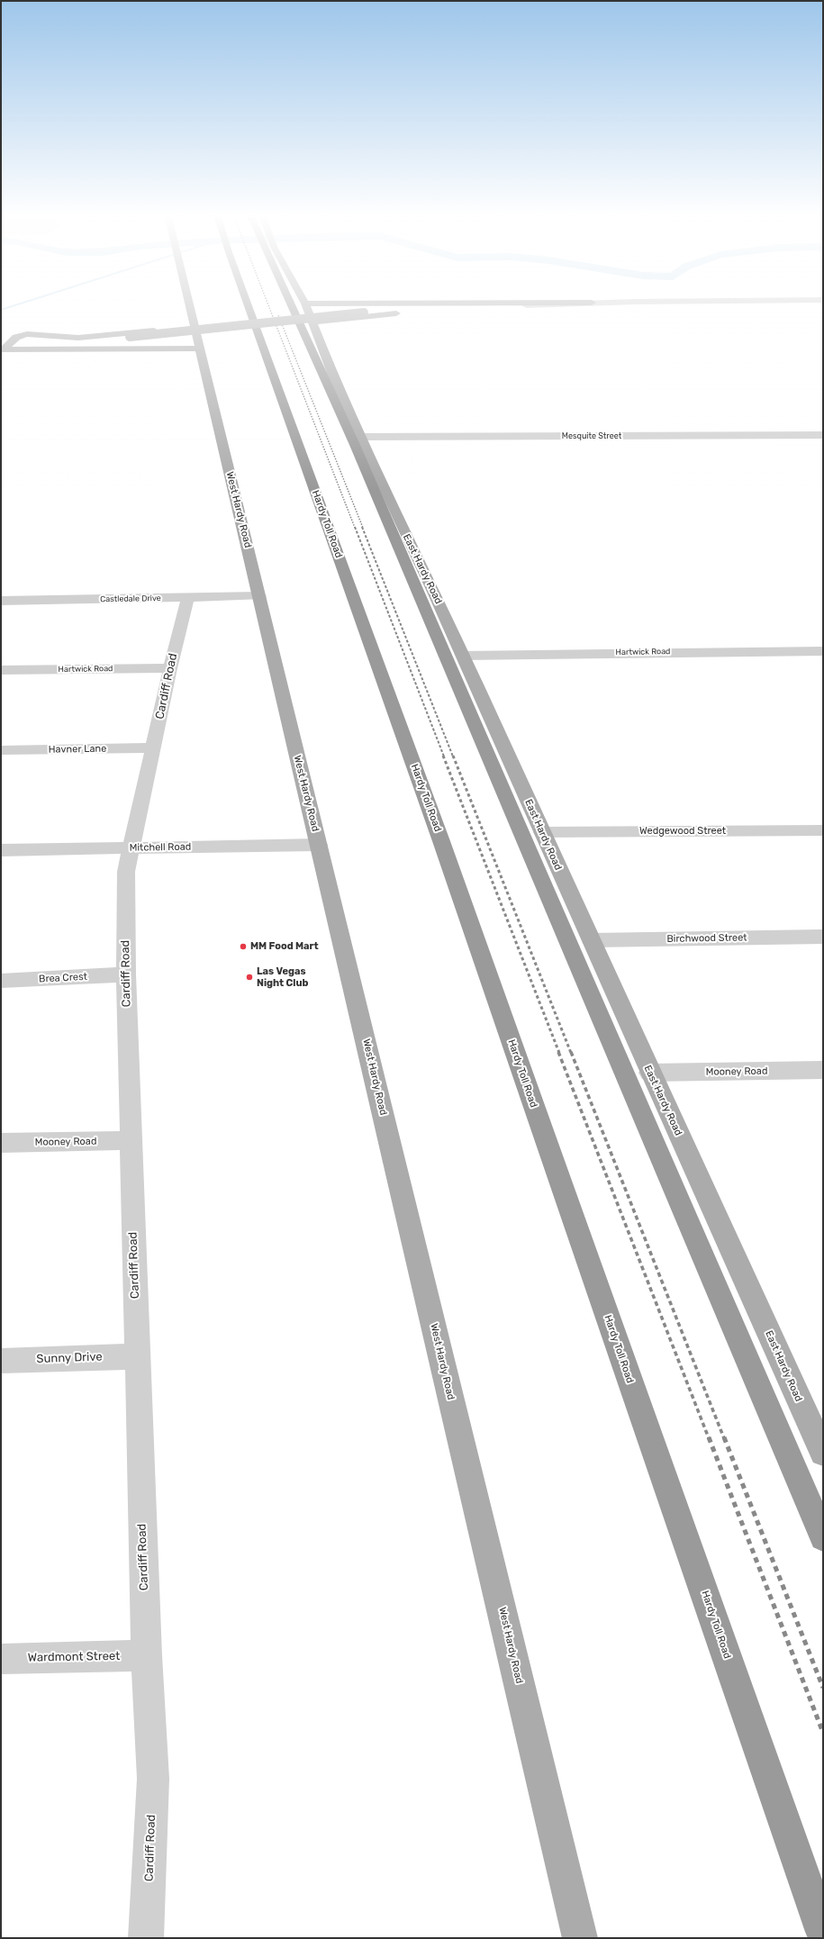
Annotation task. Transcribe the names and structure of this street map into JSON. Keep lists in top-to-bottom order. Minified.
{"streets":{"highway":["Hardy Toll Road"],"main road":["West Hardy Road","East Hardy Road"],"street":["Mesquite Street","Castledale Drive","Hartwick Road","Cardiff Road","Havner Lane","Wedgewood Street","Mitchell Road","Birchwood Street","Brea Crest","Mooney Road","Sunny Drive","Wardmont Street"]},"crossings":[["Mesquite Street","East Hardy Road"],["West Hardy Road","Castledale Drive"],["West Hardy Road","Mitchell Road"],["East Hardy Road","Hartwick Road"],["East Hardy Road","Wedgewood Street"],["East Hardy Road","Birchwood Street"],["East Hardy Road","Mooney Road"],["Castledale Drive","Cardiff Road"],["Hartwick Road","Cardiff Road"],["Cardiff Road","Havner Lane"],["Cardiff Road","Mitchell Road"],["Cardiff Road","Brea Crest"],["Cardiff Road","Mooney Road"],["Cardiff Road","Sunny Drive"],["Cardiff Road","Wardmont Street"]],"places":["MM Food Mart","Las Vegas Night Club"]}
